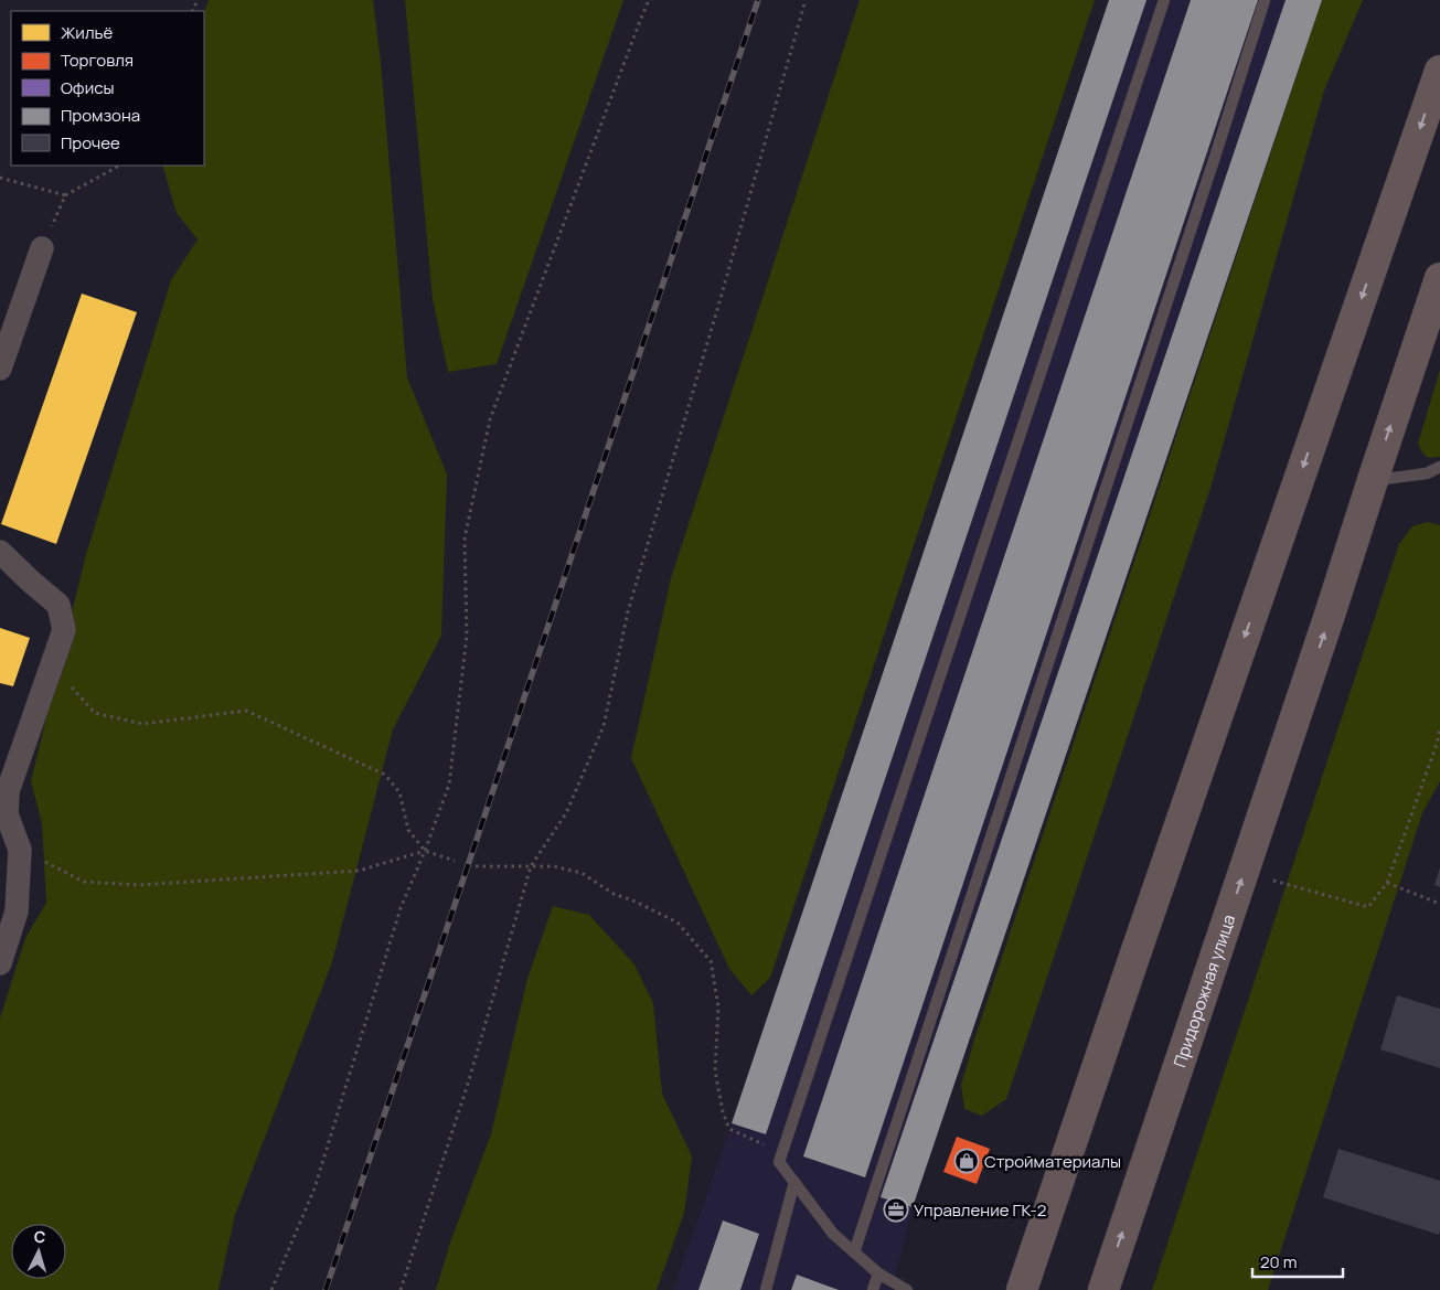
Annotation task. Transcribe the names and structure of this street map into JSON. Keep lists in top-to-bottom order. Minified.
{"streets":{"main road":["Придорожная улица"]},"places":{"shop":["Стройматериалы"],"office":["Управление ГК-2"]},"legend":["Жильё","Торговля","Офисы","Промзона","Прочее"],"scale_bar":"20 m","north":"top"}
